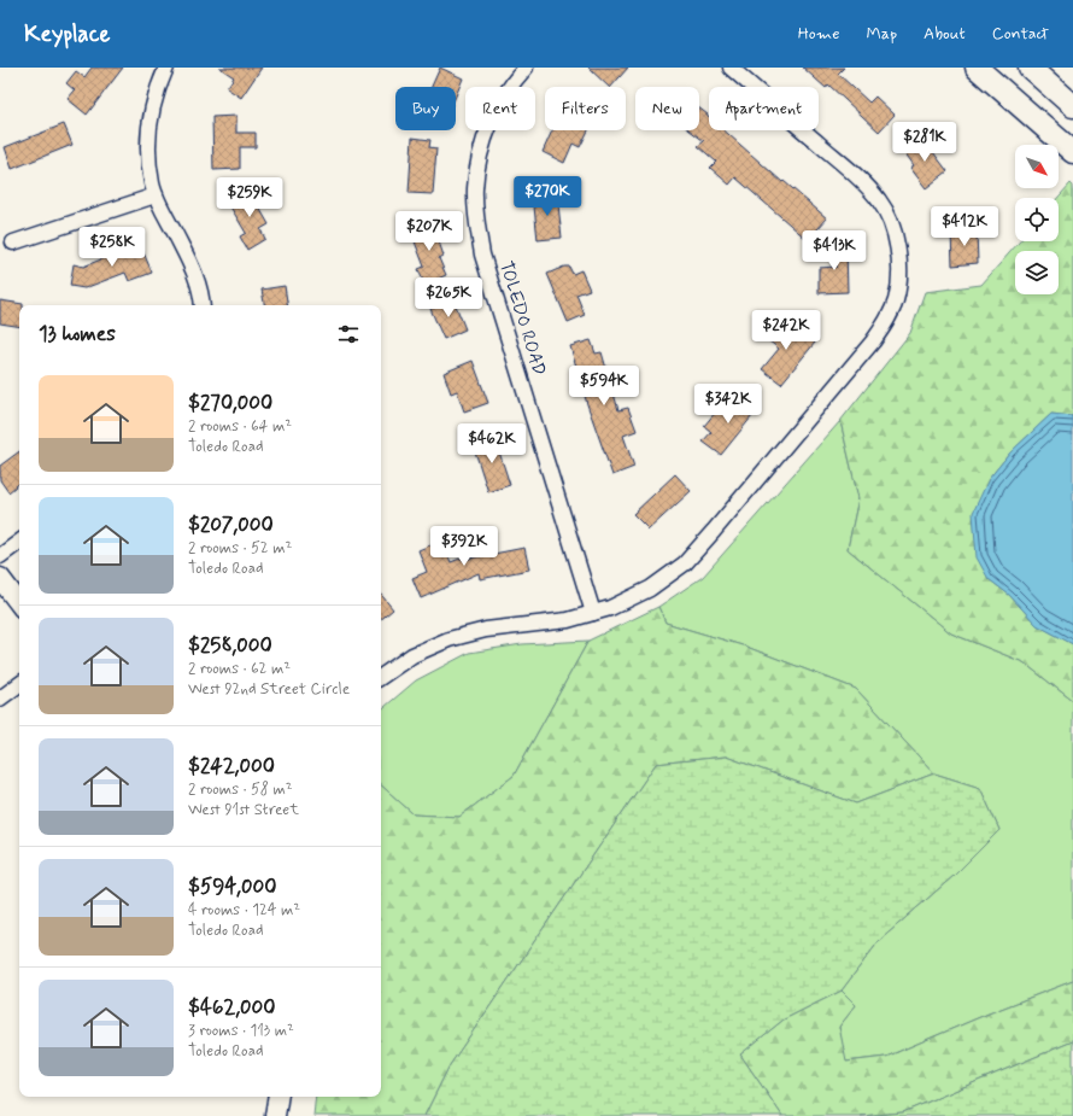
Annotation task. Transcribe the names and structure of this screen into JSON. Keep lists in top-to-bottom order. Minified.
{"streets":{"street":["TOLEDO ROAD"]},"north":"bottom right","page":{"header":"Keyplace","nav":["Home","Map","About","Contact"],"chip":["Buy","Rent","Filters","New","Apartment"],"price":["$281K","$270K","$259K","$412K","$207K","$258K","$413K","$265K","$242K","$594K","$342K","$462K","$392K"],"heading":"13 homes","list":[{"name":"$270,000","note":"2 rooms · 64 m² · Toledo Road"},{"name":"$207,000","note":"2 rooms · 52 m² · Toledo Road"},{"name":"$258,000","note":"2 rooms · 62 m² · West 92nd Street Circle"},{"name":"$242,000","note":"2 rooms · 58 m² · West 91st Street"},{"name":"$594,000","note":"4 rooms · 124 m² · Toledo Road"},{"name":"$462,000","note":"3 rooms · 113 m² · Toledo Road"}]}}
